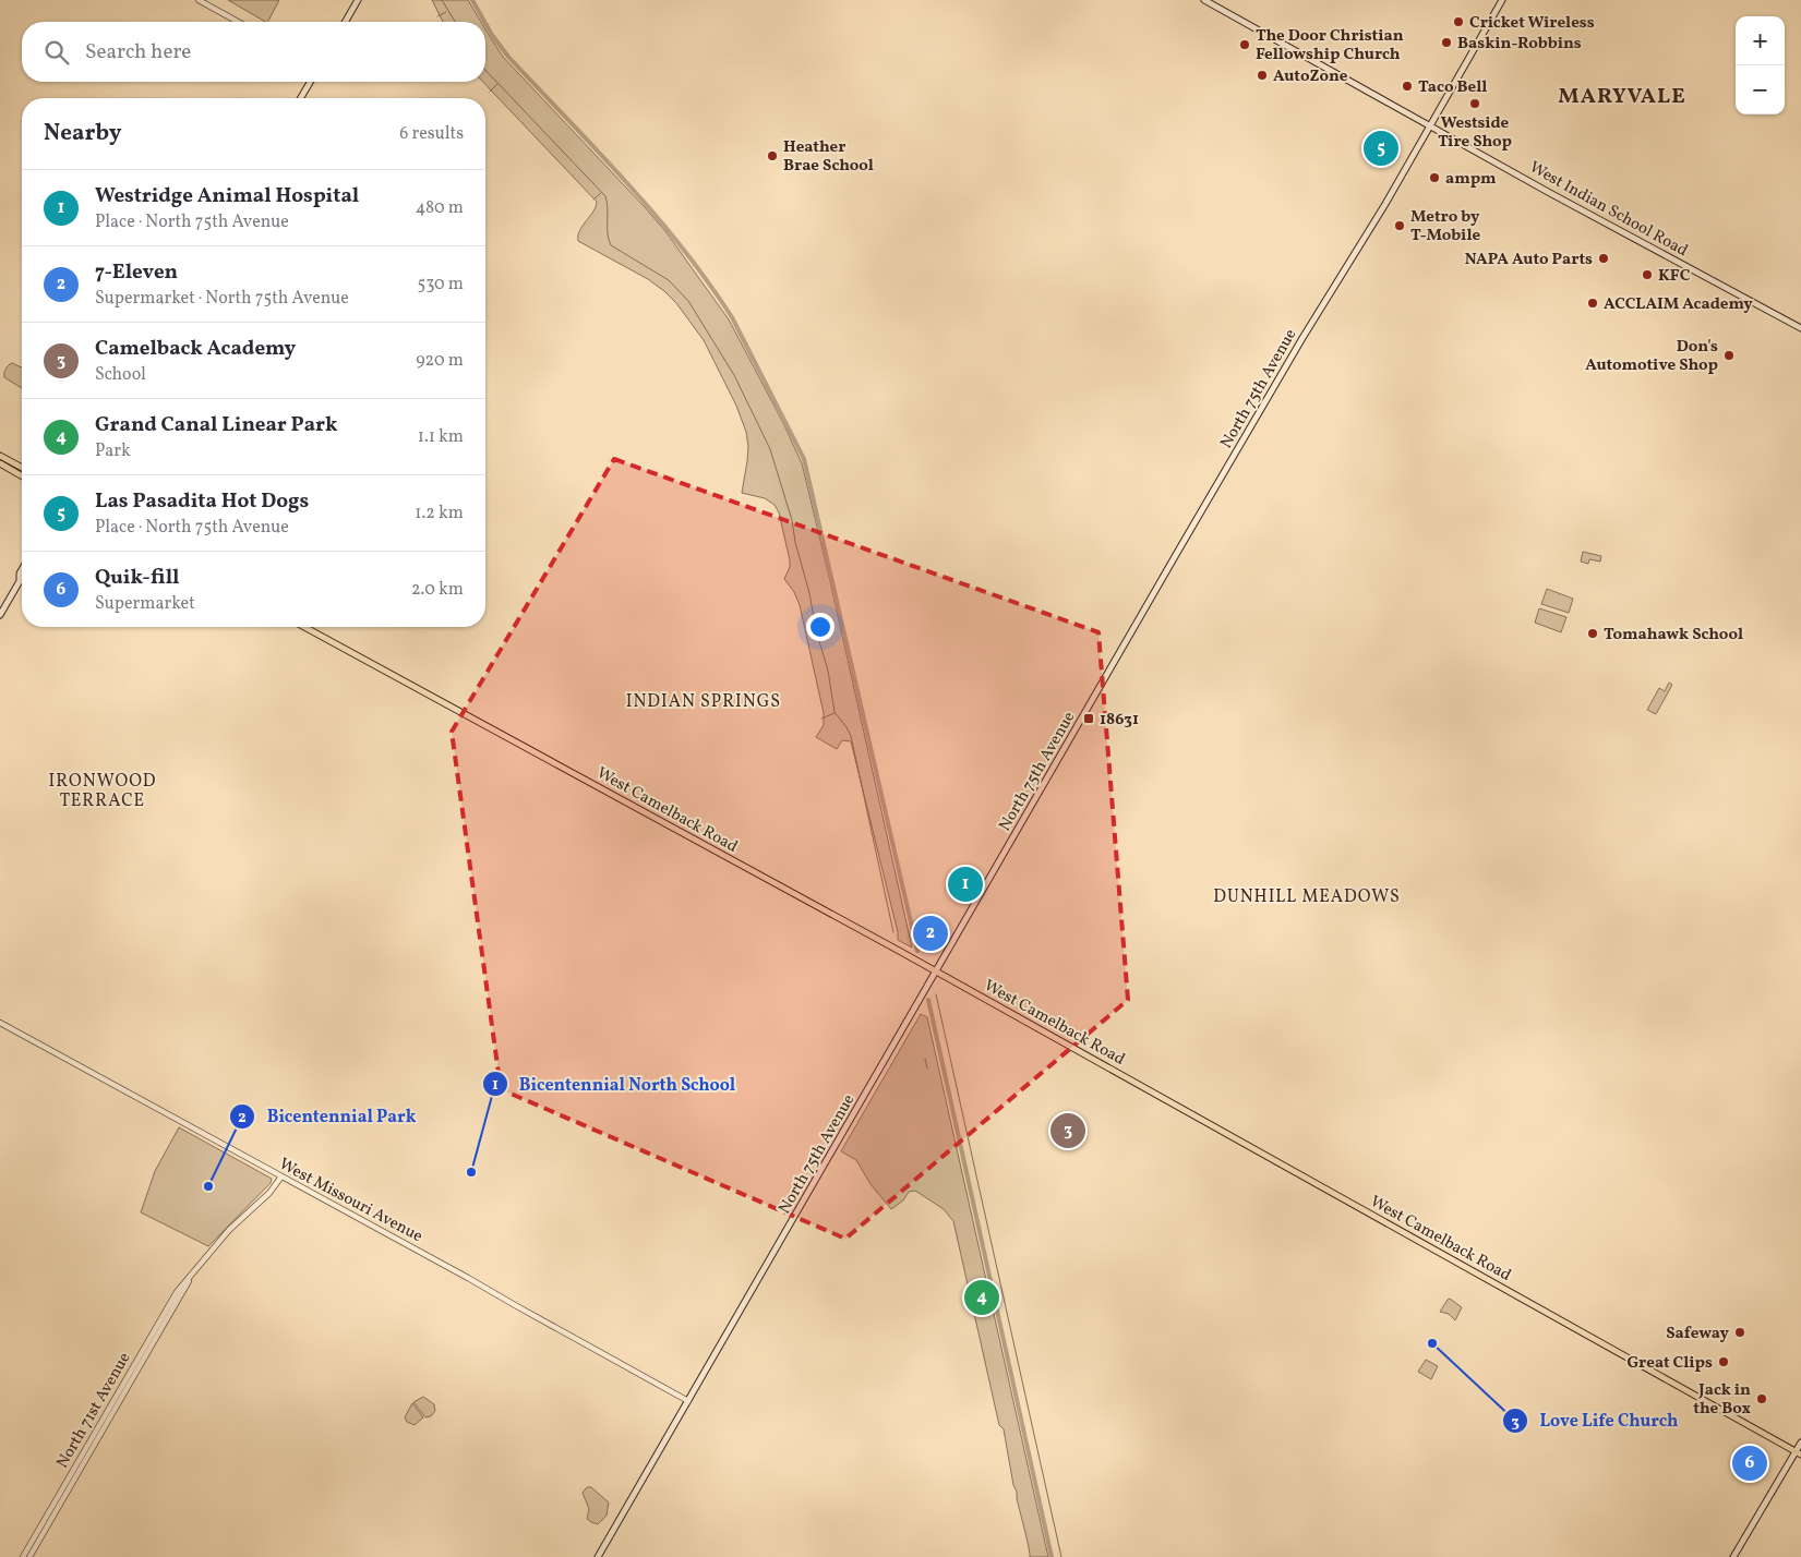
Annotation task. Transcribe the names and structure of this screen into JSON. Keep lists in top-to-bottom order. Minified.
{"streets":{"main road":["West Indian School Road","North 75th Avenue","West Camelback Road"],"street":["West Missouri Avenue","North 71st Avenue"]},"crossings":[["West Indian School Road","North 75th Avenue"],["North 75th Avenue","West Camelback Road"],["North 75th Avenue","West Missouri Avenue"],["West Missouri Avenue","North 71st Avenue"]],"districts":["MARYVALE","INDIAN SPRINGS","IRONWOOD TERRACE","DUNHILL MEADOWS"],"places":{"other":["Cricket Wireless","Baskin-Robbins","The Door Christian Fellowship Church","AutoZone","Taco Bell","Westside Tire Shop","Heather Brae School","ampm","Metro by T-Mobile","NAPA Auto Parts","KFC","ACCLAIM Academy","Don's Automotive Shop","Tomahawk School","Bicentennial North School","Bicentennial Park","Safeway","Love Life Church","Great Clips","Jack in the Box"],"transit":["18631"]},"page":{"map_buttons":["+","−"],"search":"Search here","heading":["Nearby","6 results"],"pins":["5","1","2","3","4","6"],"list":[{"mark":"1","name":"Westridge Animal Hospital","note":"Place · North 75th Avenue","value":"480 m"},{"mark":"2","name":"7-Eleven","note":"Supermarket · North 75th Avenue","value":"530 m"},{"mark":"3","name":"Camelback Academy","note":"School","value":"920 m"},{"mark":"4","name":"Grand Canal Linear Park","note":"Park","value":"1.1 km"},{"mark":"5","name":"Las Pasadita Hot Dogs","note":"Place · North 75th Avenue","value":"1.2 km"},{"mark":"6","name":"Quik-fill","note":"Supermarket","value":"2.0 km"}]}}
